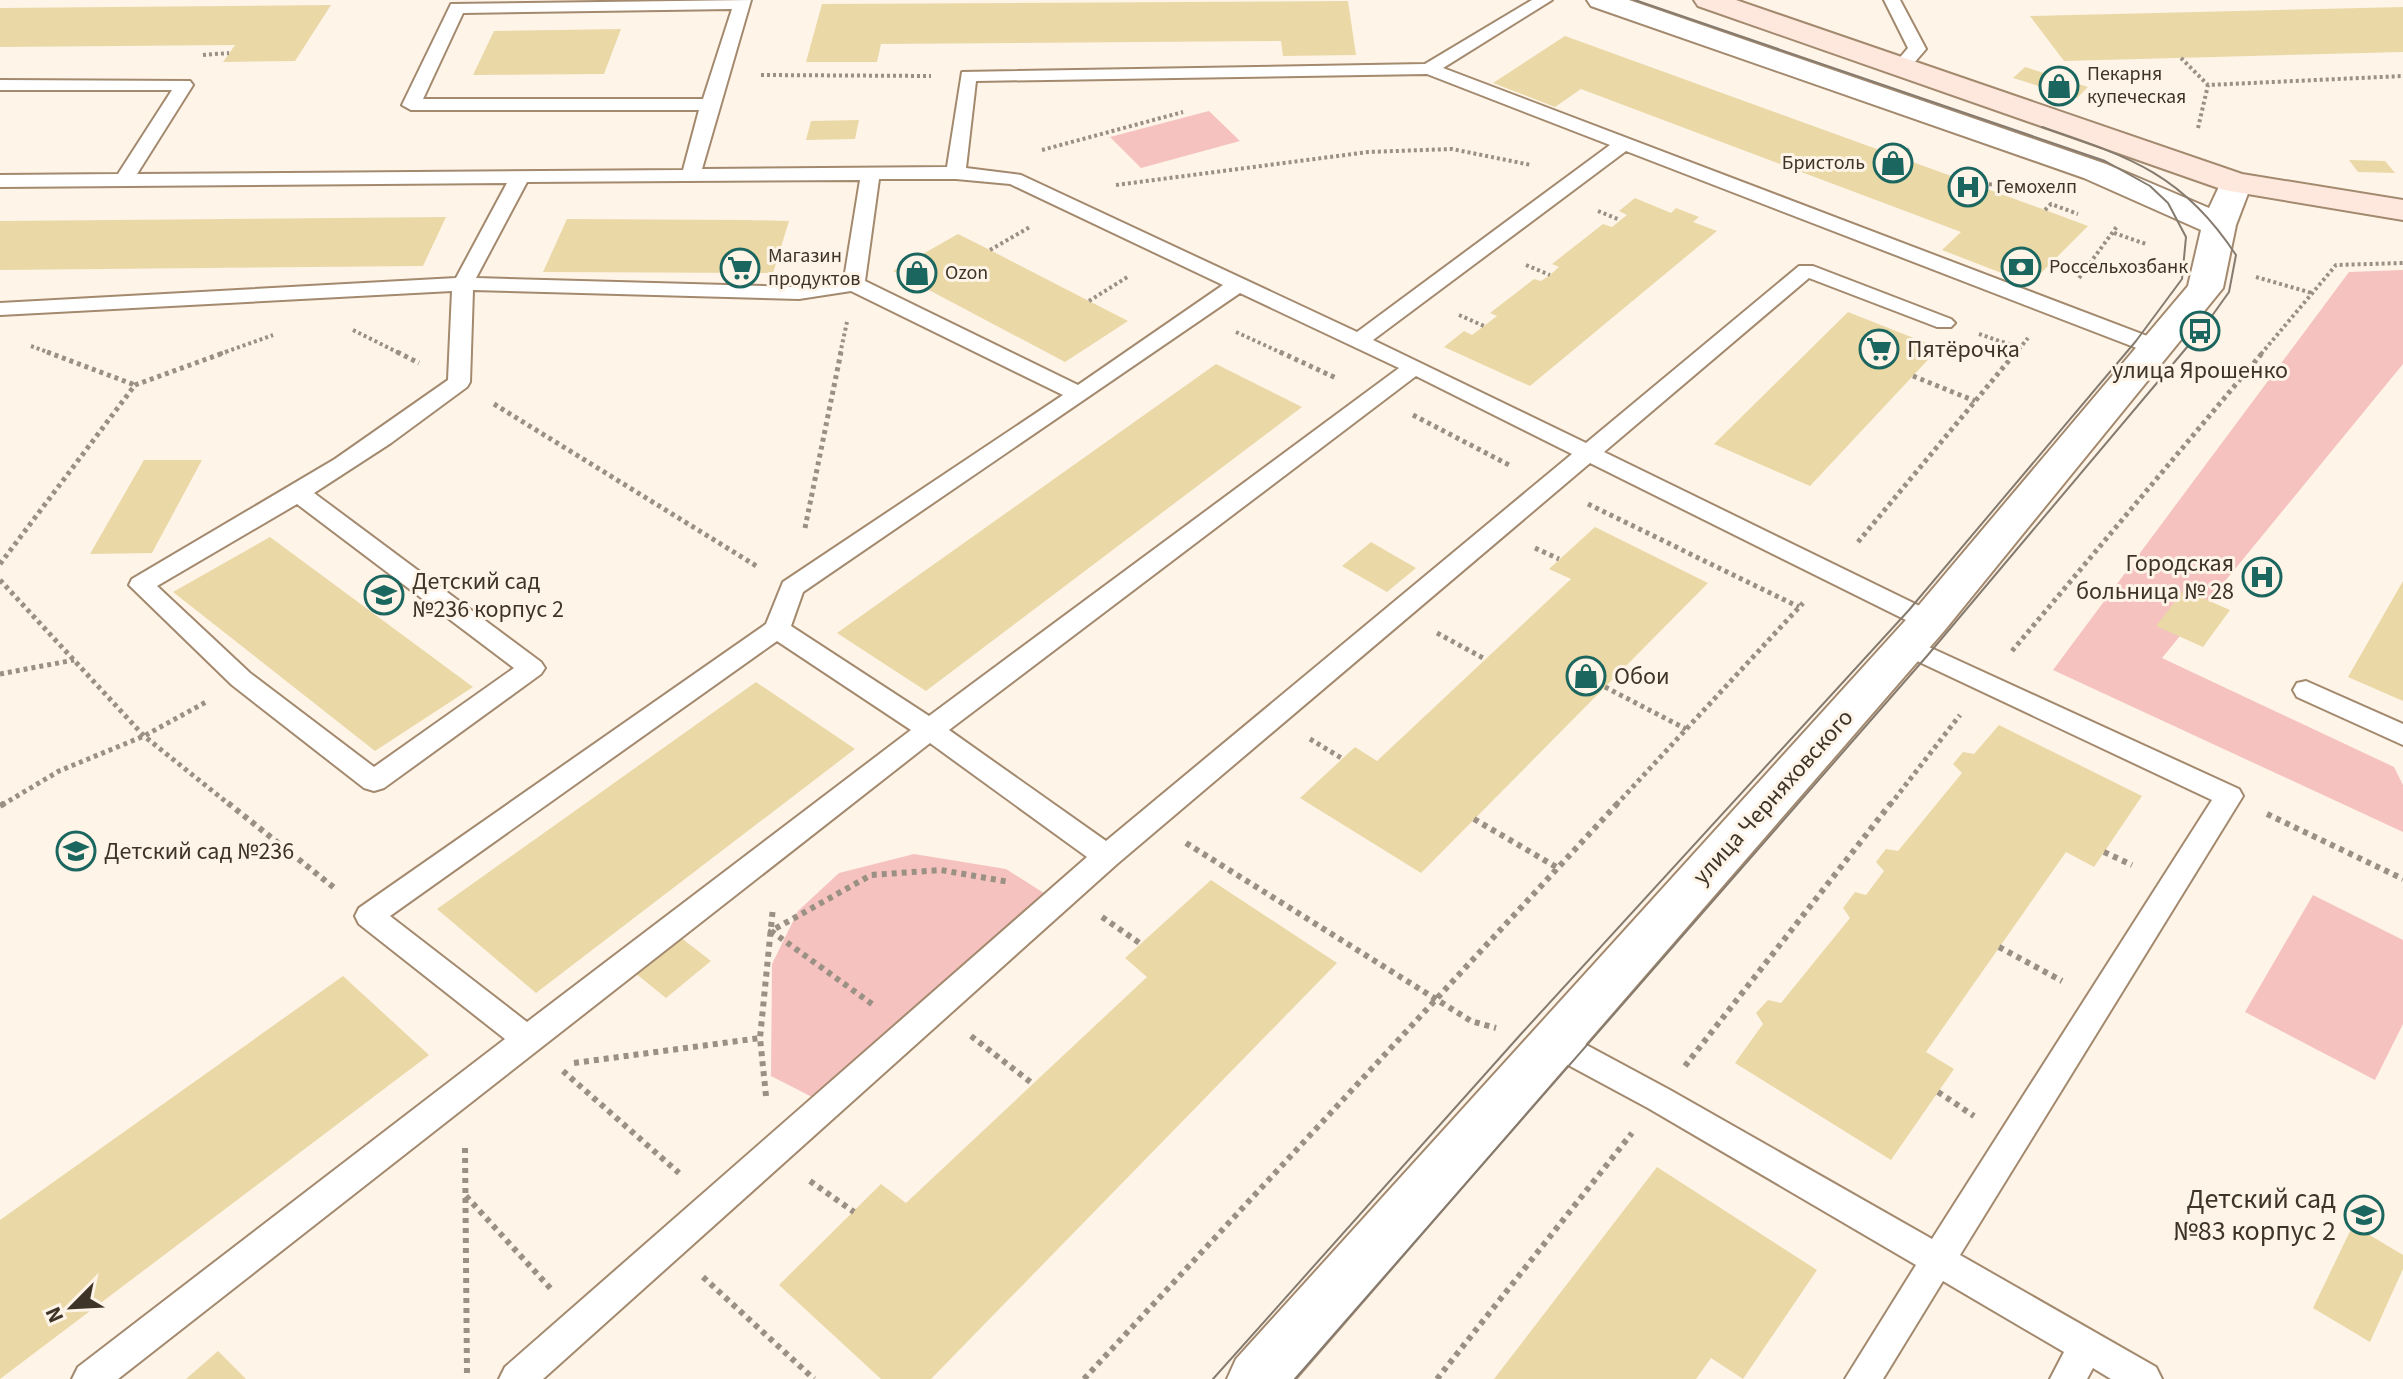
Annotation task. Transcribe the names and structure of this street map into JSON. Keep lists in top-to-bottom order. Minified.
{"streets":{"street":["улица Черняховского"]},"places":{"shop":["Пекарня купеческая","Бристоль","Ozon","Обои"],"hospital":["Гемохелп","Городская больница № 28"],"bank":["Россельхозбанк"],"supermarket":["Магазин продуктов","Пятёрочка"],"bus stop":["улица Ярошенко"],"school or university":["Детский сад №236 корпус 2","Детский сад №236","Детский сад №83 корпус 2"]},"north":"bottom left"}
